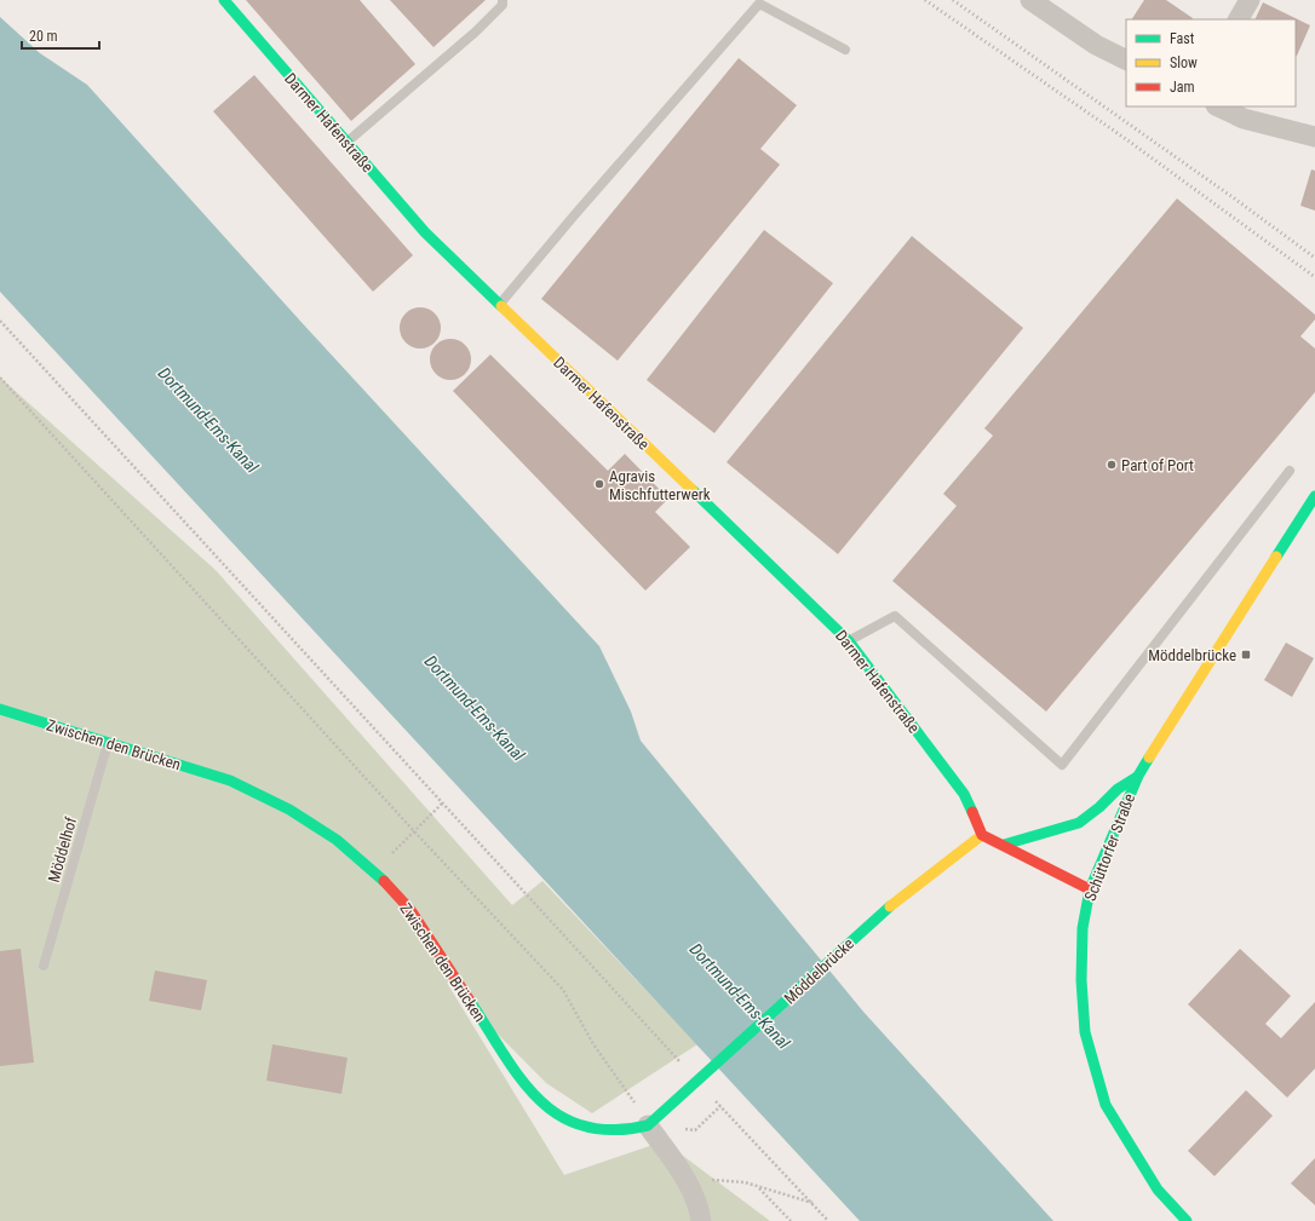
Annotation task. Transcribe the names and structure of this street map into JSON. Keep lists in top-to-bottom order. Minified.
{"streets":{"street":["Darmer Hafenstraße","Zwischen den Brücken","Schüttorfer Straße","Möddelbrücke"],"lane":["Möddelhof"]},"crossings":[["Darmer Hafenstraße","Möddelbrücke"],["Zwischen den Brücken","Möddelhof"],["Zwischen den Brücken","Möddelbrücke"]],"water":["Dortmund-Ems-Kanal"],"places":{"other":["Part of Port","Agravis Mischfutterwerk"],"transit":["Möddelbrücke"]},"legend":["Fast","Slow","Jam"],"scale_bar":"20 m"}
